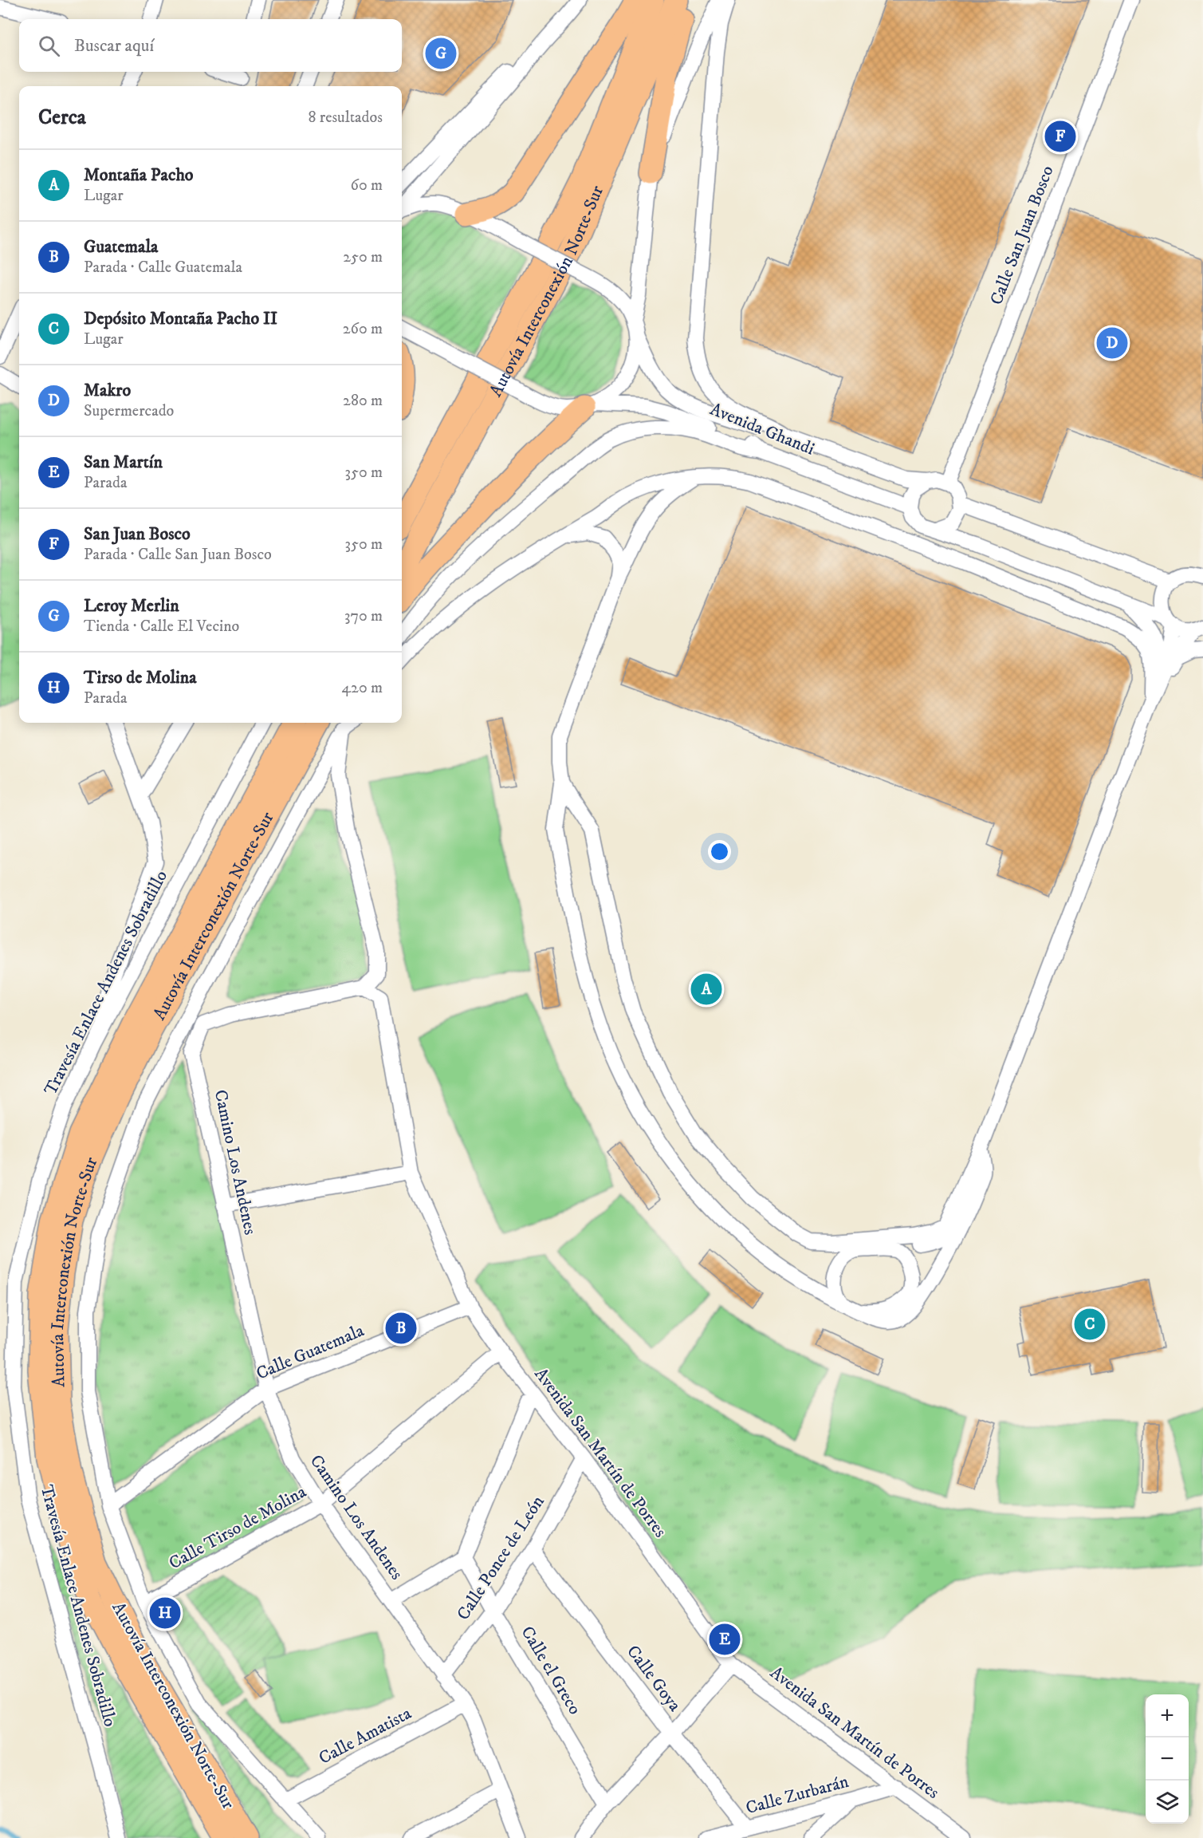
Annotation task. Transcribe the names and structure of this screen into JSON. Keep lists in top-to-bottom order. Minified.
{"streets":{"highway":["Autovía Interconexión Norte-Sur"],"street":["Calle San Juan Bosco","Avenida Ghandi","Travesía Enlace Andenes Sobradillo","Camino Los Andenes","Calle Guatemala","Avenida San Martín de Porres","Calle Tirso de Molina","Calle Ponce de León","Calle el Greco","Calle Goya","Calle Amatista","Calle Zurbarán"]},"crossings":[["Calle San Juan Bosco","Avenida Ghandi"],["Camino Los Andenes","Calle Guatemala"],["Camino Los Andenes","Avenida San Martín de Porres"],["Camino Los Andenes","Calle Tirso de Molina"],["Camino Los Andenes","Calle Ponce de León"],["Camino Los Andenes","Calle Amatista"],["Calle Guatemala","Avenida San Martín de Porres"],["Avenida San Martín de Porres","Calle Tirso de Molina"],["Avenida San Martín de Porres","Calle Ponce de León"],["Avenida San Martín de Porres","Calle Zurbarán"],["Calle Ponce de León","Calle el Greco"],["Calle Ponce de León","Calle Goya"],["Calle Goya","Calle Zurbarán"]],"page":{"search":"Buscar aquí","pins":["G","F","D","A","C","B","H","E"],"heading":["Cerca","8 resultados"],"list":[{"mark":"A","name":"Montaña Pacho","note":"Lugar","value":"60 m"},{"mark":"B","name":"Guatemala","note":"Parada · Calle Guatemala","value":"250 m"},{"mark":"C","name":"Depósito Montaña Pacho II","note":"Lugar","value":"260 m"},{"mark":"D","name":"Makro","note":"Supermercado","value":"280 m"},{"mark":"E","name":"San Martín","note":"Parada","value":"350 m"},{"mark":"F","name":"San Juan Bosco","note":"Parada · Calle San Juan Bosco","value":"350 m"},{"mark":"G","name":"Leroy Merlin","note":"Tienda · Calle El Vecino","value":"370 m"},{"mark":"H","name":"Tirso de Molina","note":"Parada","value":"420 m"}],"map_buttons":["+","−"]}}
